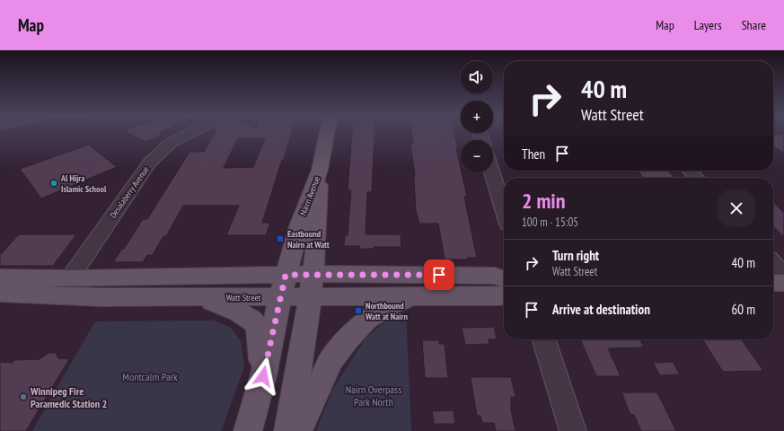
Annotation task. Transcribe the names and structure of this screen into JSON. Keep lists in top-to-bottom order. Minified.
{"streets":{"main road":["Nairn Avenue","Watt Street"],"street":["Desalaberry Avenue"]},"crossings":[["Desalaberry Avenue","Watt Street"],["Nairn Avenue","Watt Street"]],"parks":["Montcalm Park","Nairn Overpass Park North"],"places":{"other":["Al Hijra Islamic School","Winnipeg Fire Paramedic Station 2"],"transit":["Eastbound Nairn at Watt","Northbound Watt at Nairn"]},"page":{"header":"Map","nav":["Map","Layers","Share"],"map_buttons":["+","−"],"turn":["40 m","Watt Street"],"then":"Then","heading":["2 min","100 m · 15:05"],"list":[{"name":"Turn right","note":"Watt Street","value":"40 m"},{"name":"Arrive at destination","value":"60 m"}]}}
